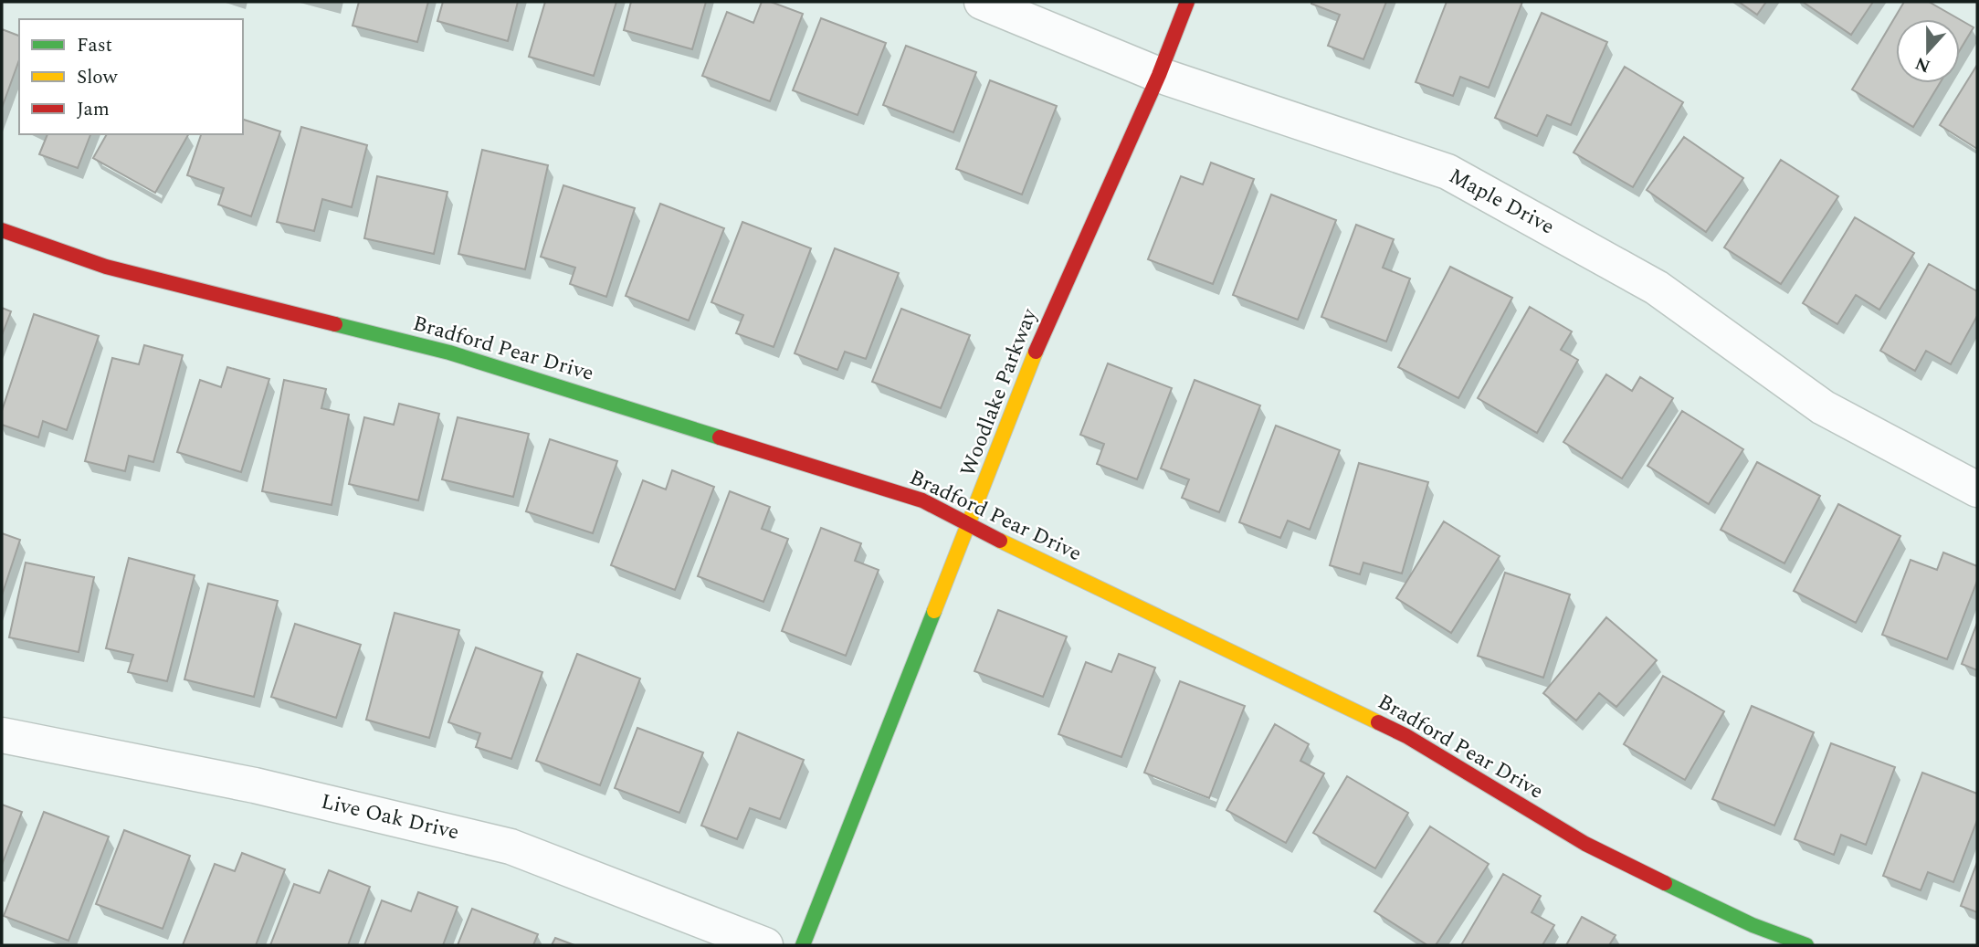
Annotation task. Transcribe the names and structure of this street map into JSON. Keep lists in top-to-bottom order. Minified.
{"streets":{"street":["Maple Drive","Bradford Pear Drive","Woodlake Parkway","Live Oak Drive"]},"crossings":[["Maple Drive","Woodlake Parkway"],["Bradford Pear Drive","Woodlake Parkway"]],"legend":["Fast","Slow","Jam"],"north":"bottom"}
